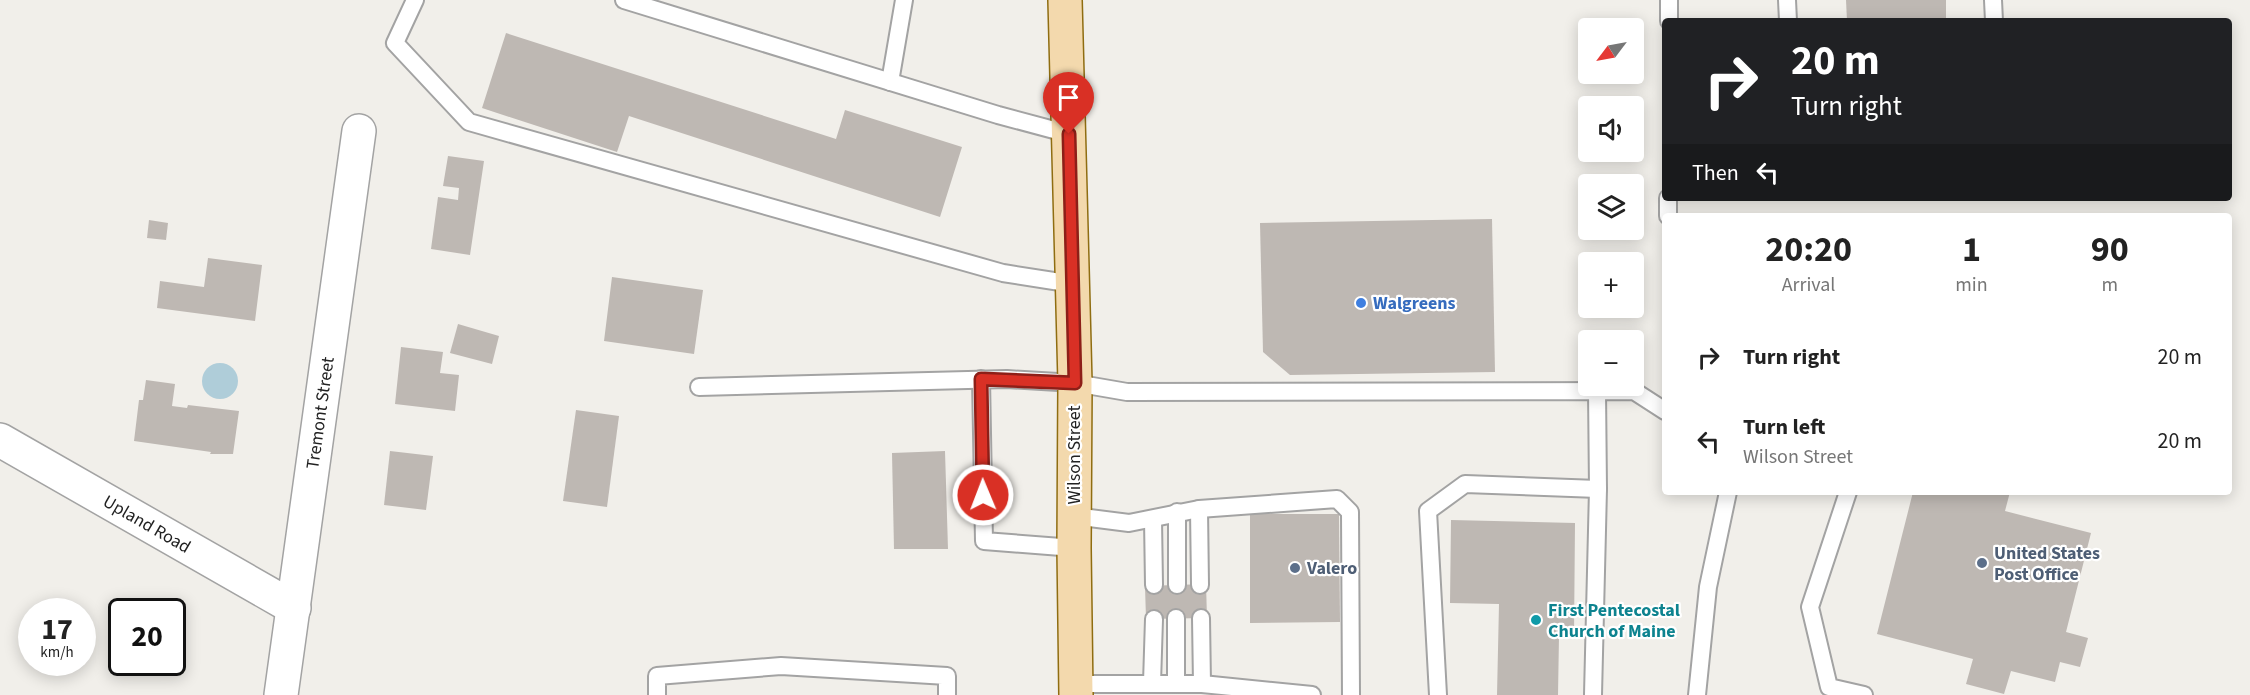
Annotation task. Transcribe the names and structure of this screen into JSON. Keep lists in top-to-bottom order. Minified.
{"streets":{"main road":["Wilson Street"],"street":["Tremont Street","Upland Road"]},"crossings":[["Tremont Street","Upland Road"]],"places":["Walgreens","United States Post Office","Valero","First Pentecostal Church of Maine"],"north":"bottom left","page":{"map_buttons":["+","−"],"turn":["20 m","Turn right"],"then":"Then","eta":["20:20","Arrival","1","min","90","m"],"list":[{"name":"Turn right","value":"20 m"},{"name":"Turn left","note":"Wilson Street","value":"20 m"}],"speed":"17 km/h","limit":"20"}}
